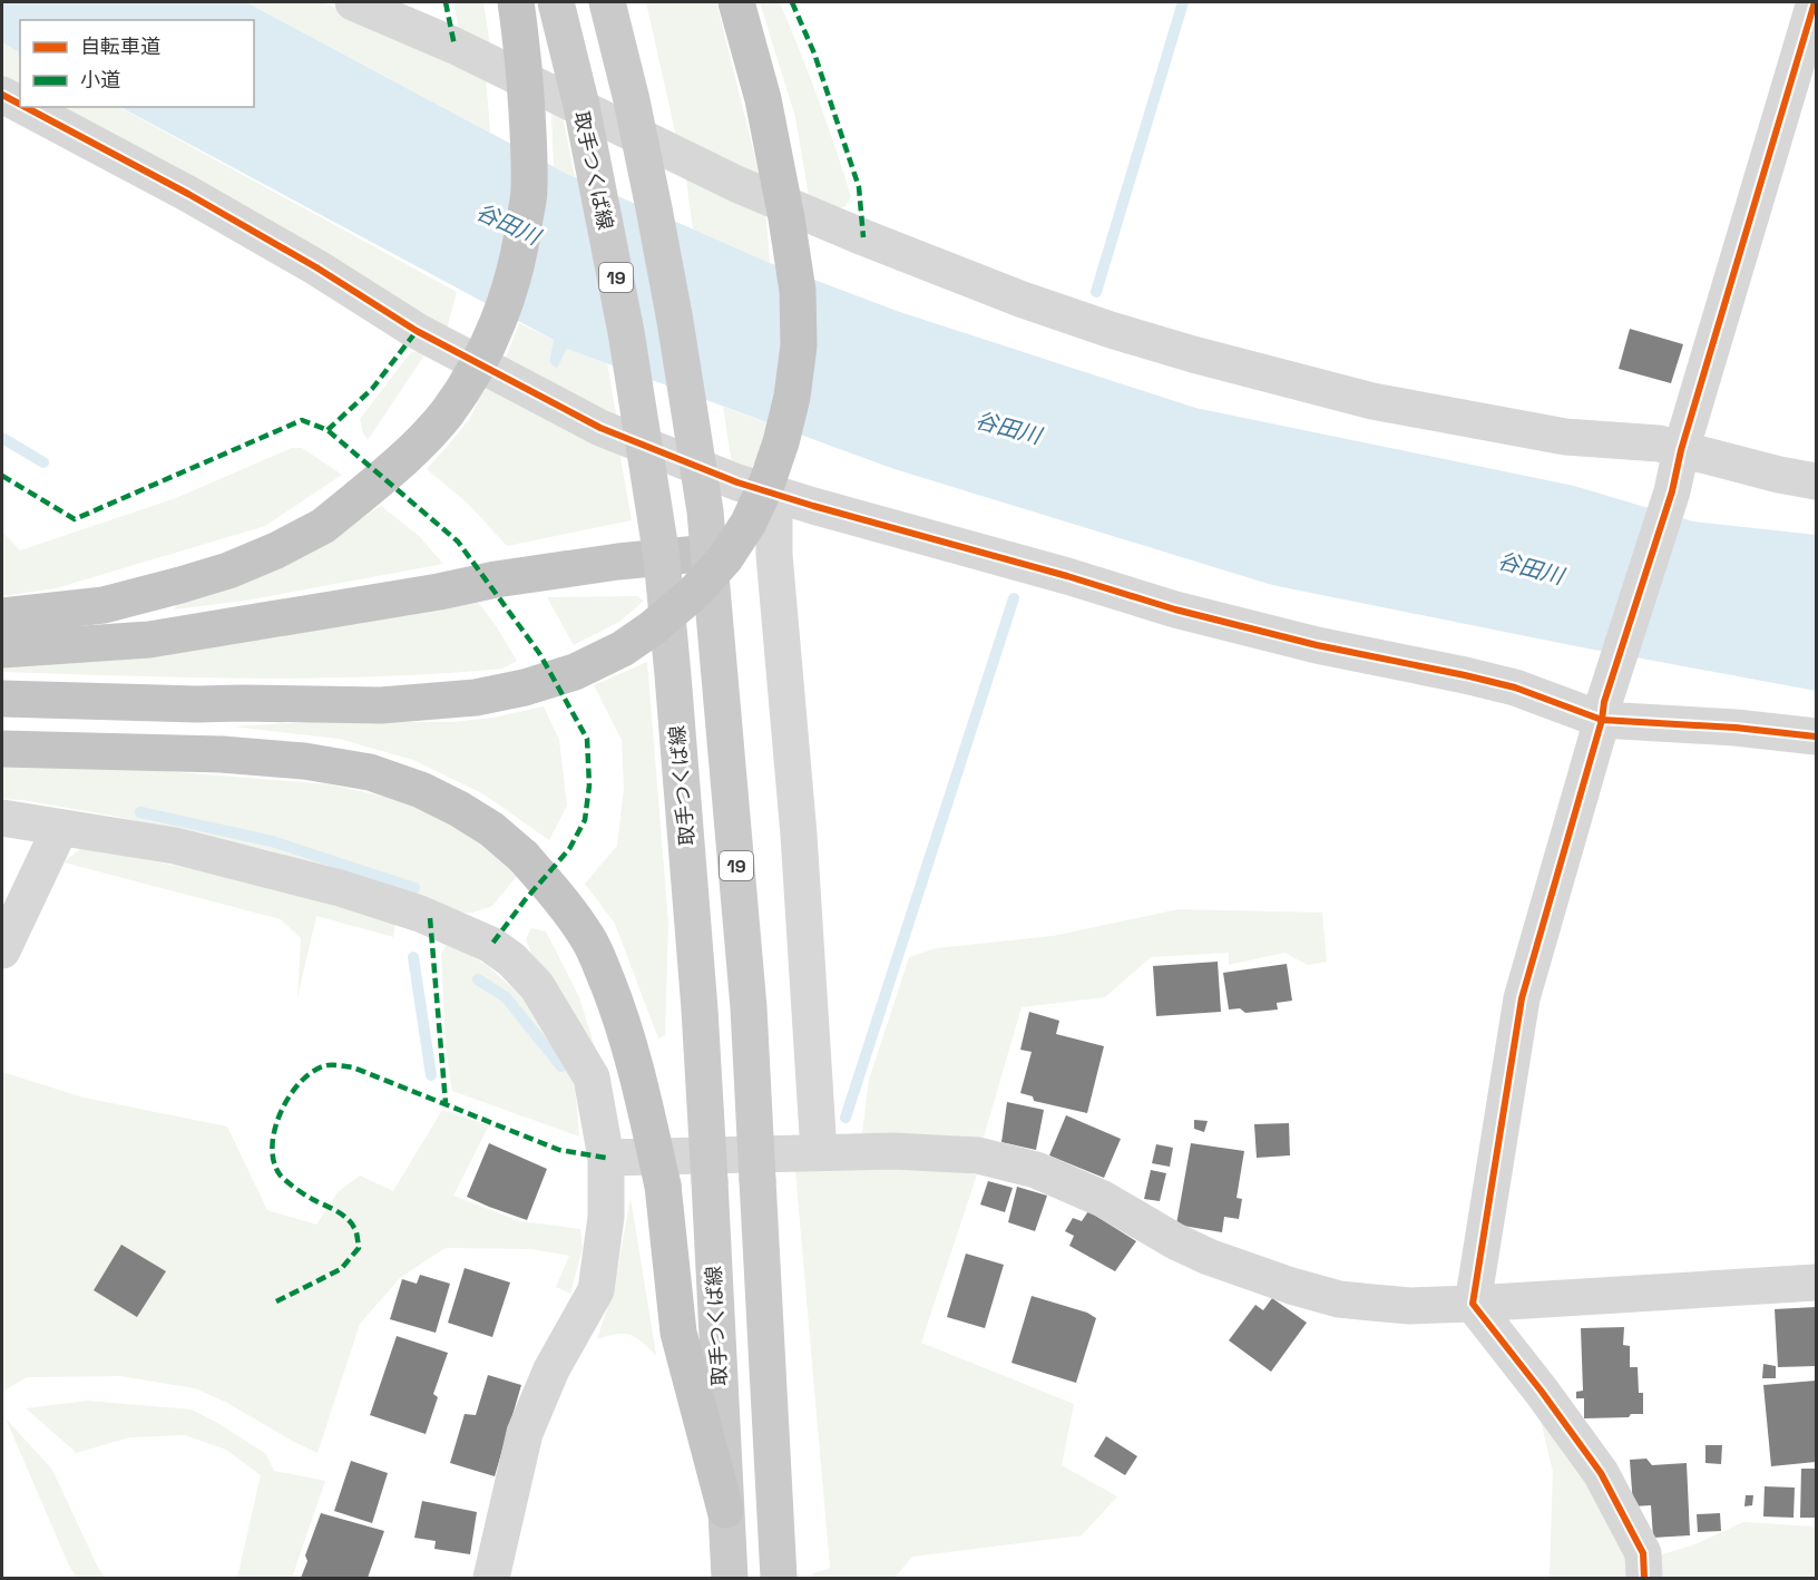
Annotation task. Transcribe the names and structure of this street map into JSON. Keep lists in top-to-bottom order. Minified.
{"streets":{"main road":["取手つくば線","19"]},"water":["谷田川"],"legend":["自転車道","小道"]}
